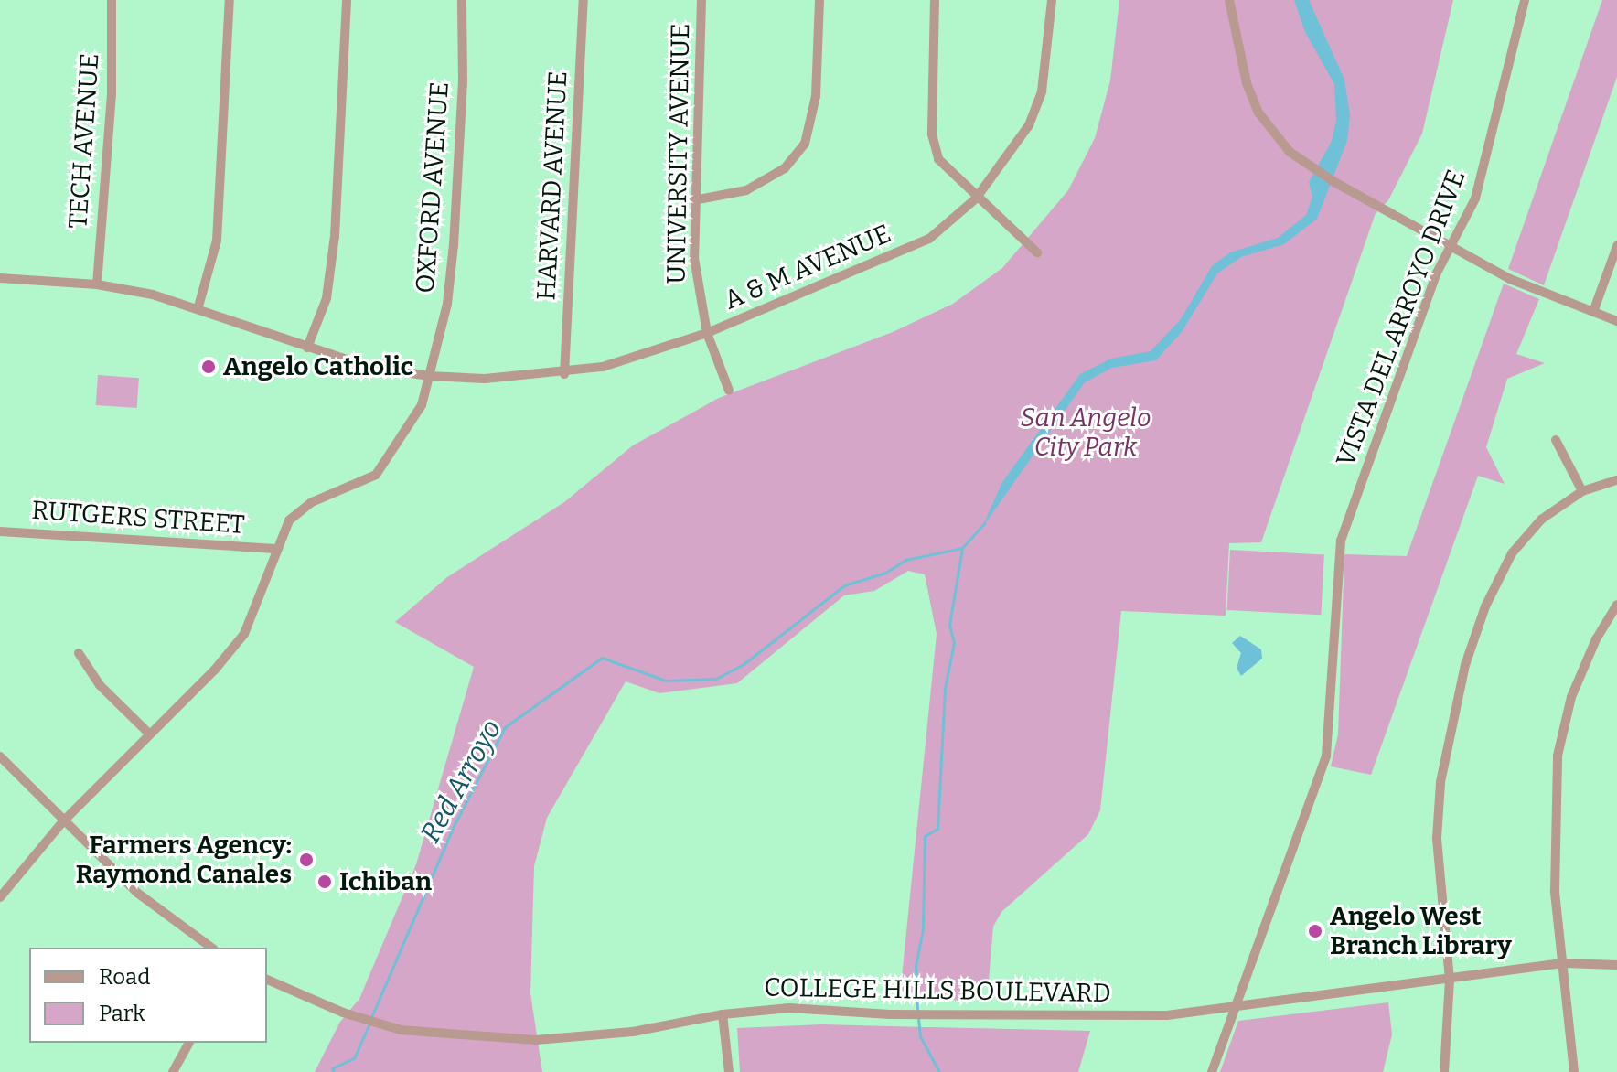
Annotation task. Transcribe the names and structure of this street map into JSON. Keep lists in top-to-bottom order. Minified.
{"streets":{"street":["TECH AVENUE","UNIVERSITY AVENUE","HARVARD AVENUE","OXFORD AVENUE","A & M AVENUE","VISTA DEL ARROYO DRIVE","RUTGERS STREET","COLLEGE HILLS BOULEVARD"]},"crossings":[["TECH AVENUE","A & M AVENUE"],["UNIVERSITY AVENUE","A & M AVENUE"],["HARVARD AVENUE","A & M AVENUE"],["OXFORD AVENUE","A & M AVENUE"],["OXFORD AVENUE","RUTGERS STREET"],["VISTA DEL ARROYO DRIVE","COLLEGE HILLS BOULEVARD"]],"water":["Red Arroyo"],"parks":["San Angelo City Park"],"places":["Angelo Catholic","Farmers Agency: Raymond Canales","Ichiban","Angelo West Branch Library"],"legend":["Road","Park"]}
